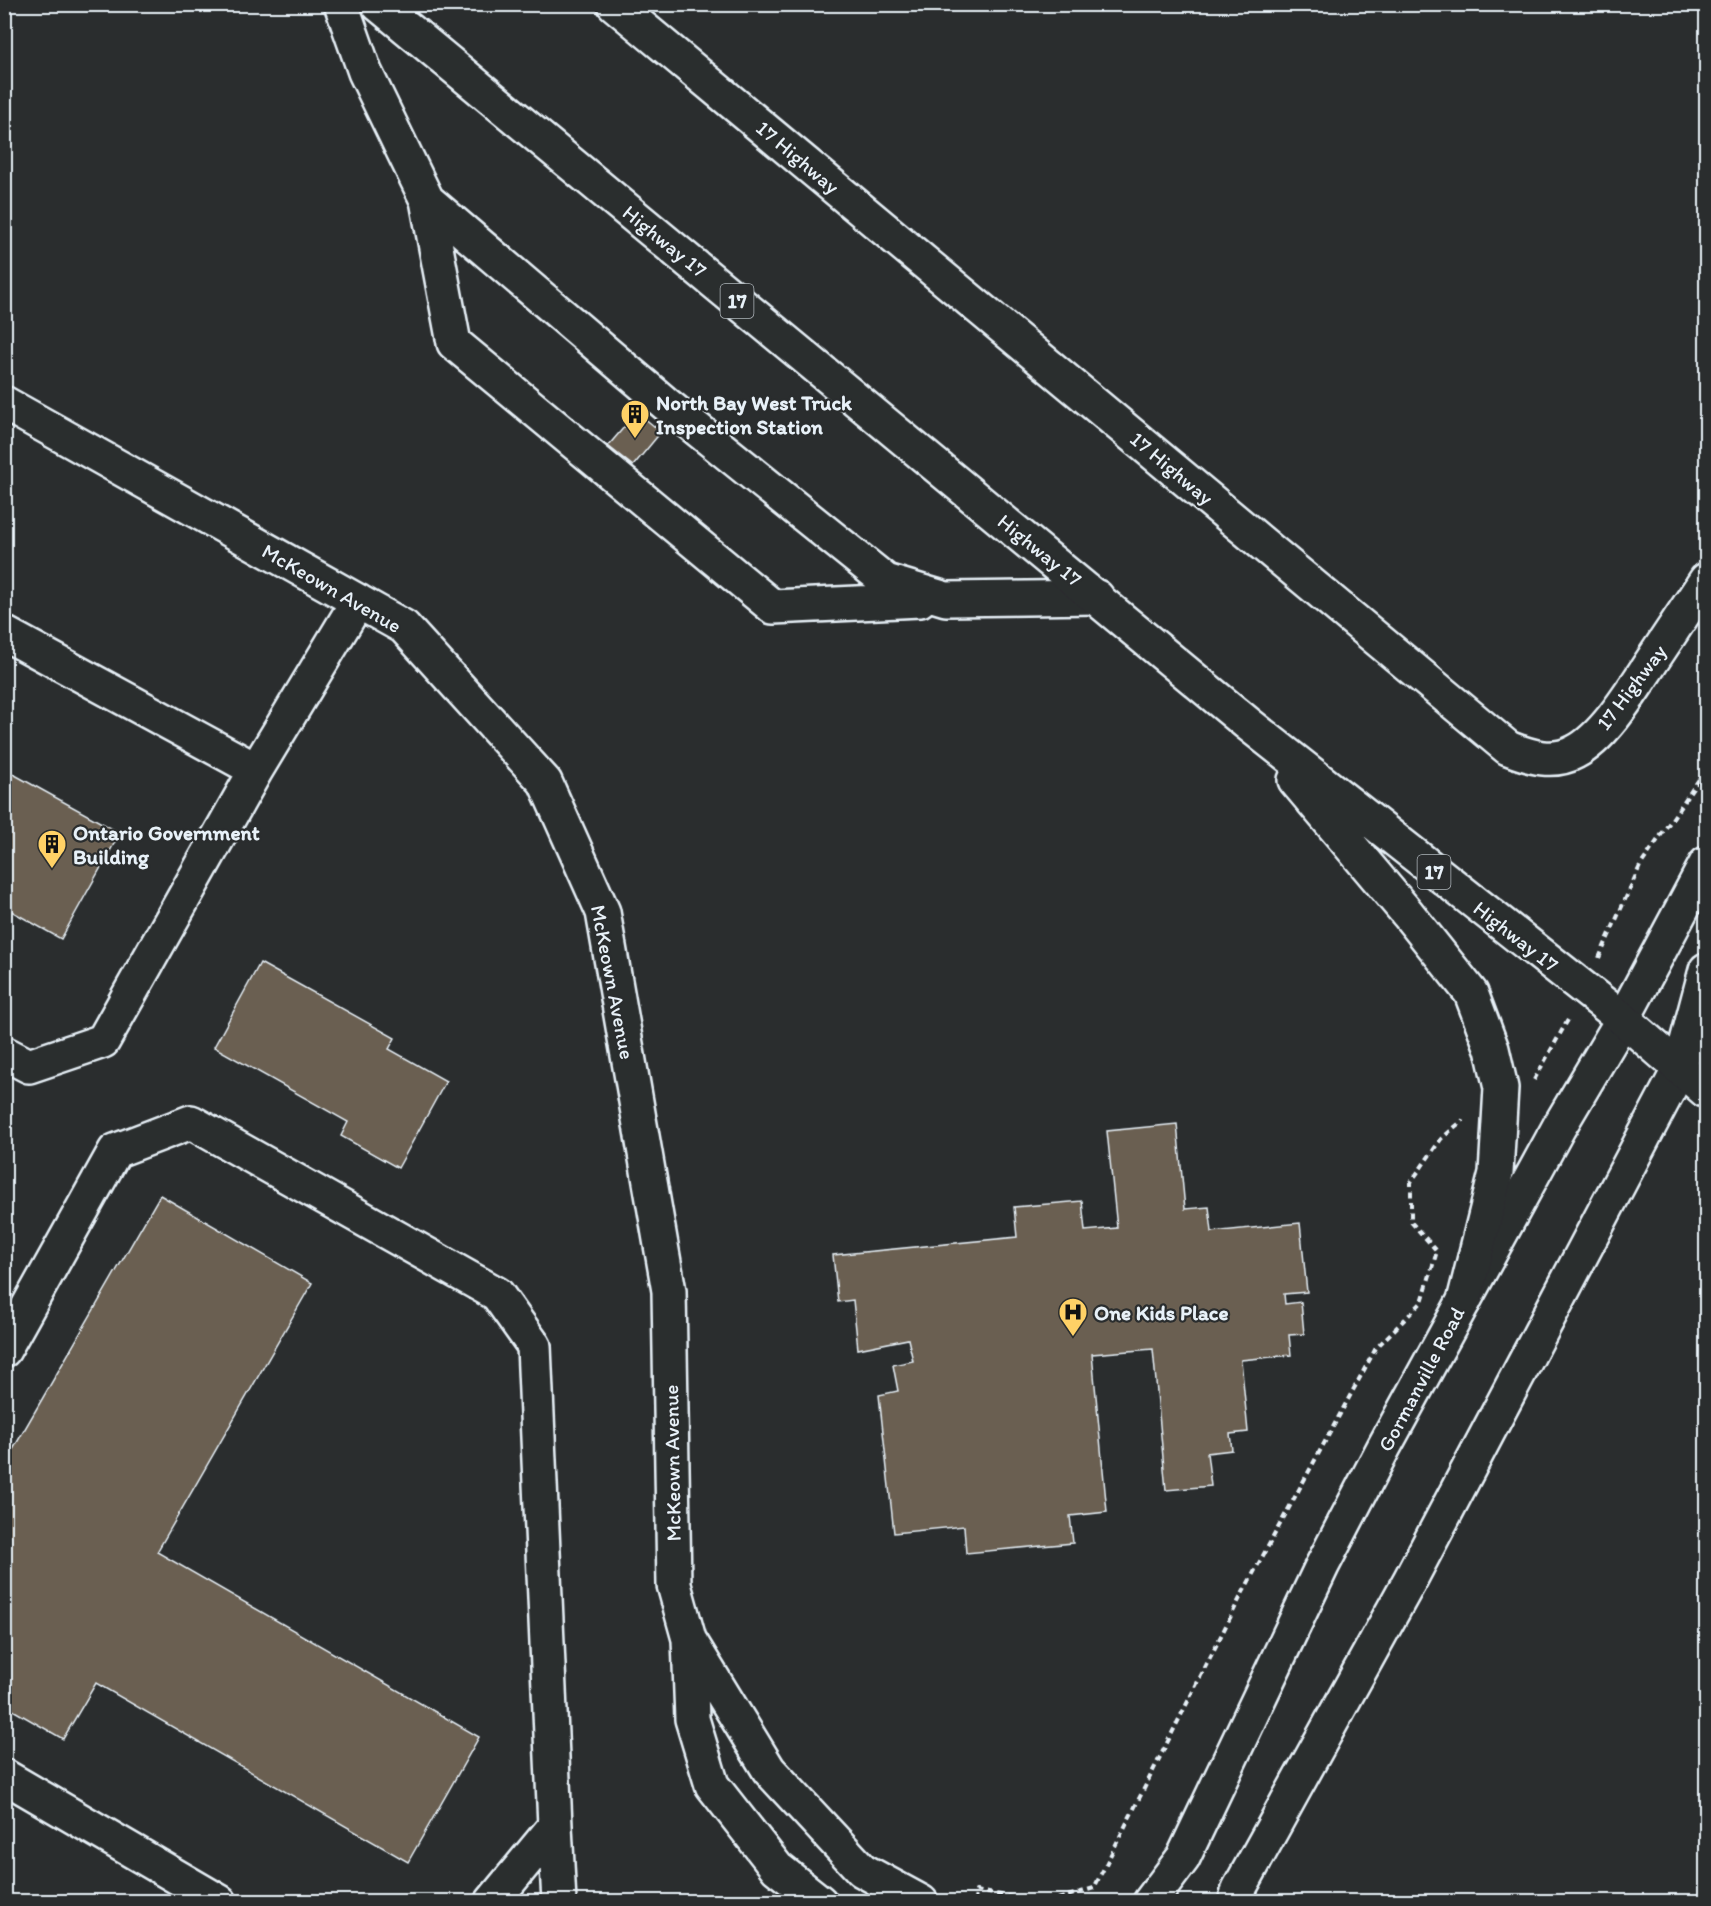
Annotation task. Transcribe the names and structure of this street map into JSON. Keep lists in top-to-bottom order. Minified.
{"streets":{"main road":["17 Highway","Highway 17","17","McKeown Avenue","Gormanville Road"]},"crossings":[["Highway 17","Gormanville Road"]],"places":{"building":["North Bay West Truck Inspection Station","Ontario Government Building"],"hospital":["One Kids Place"]}}
